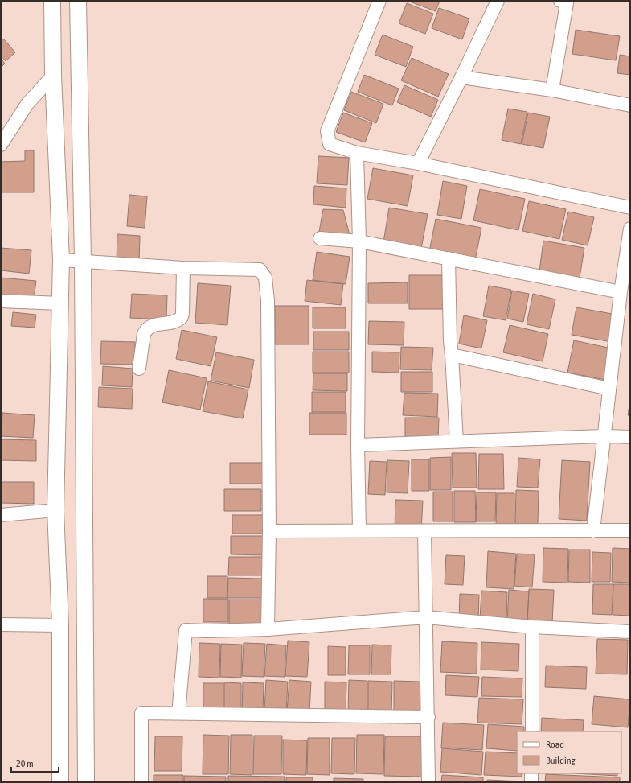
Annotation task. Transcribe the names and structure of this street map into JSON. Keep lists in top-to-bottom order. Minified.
{"legend":["Road","Building"],"scale_bar":"20 m"}
